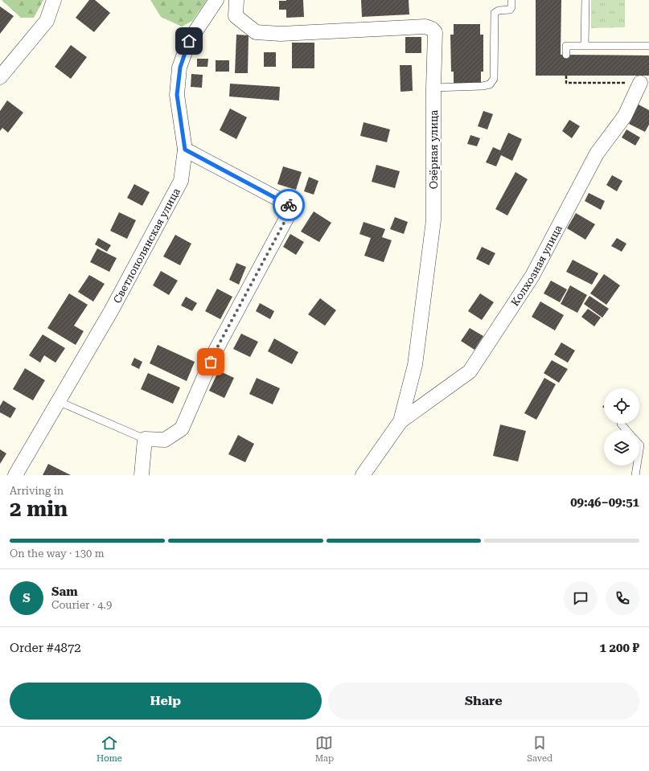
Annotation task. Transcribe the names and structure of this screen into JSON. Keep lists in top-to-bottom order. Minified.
{"streets":{"street":["Озёрная улица","Светлополянская улица","Колхозная улица"]},"crossings":[["Озёрная улица","Колхозная улица"]],"page":{"heading":["2 min","Arriving in","09:46–09:51"],"panel":["Sam","Courier · 4.9","Order #4872","1 200 ₽"],"bar":"On the way · 130 m","round":"S","buttons":["Help","Share"],"tabs":["Home","Map","Saved"]}}
